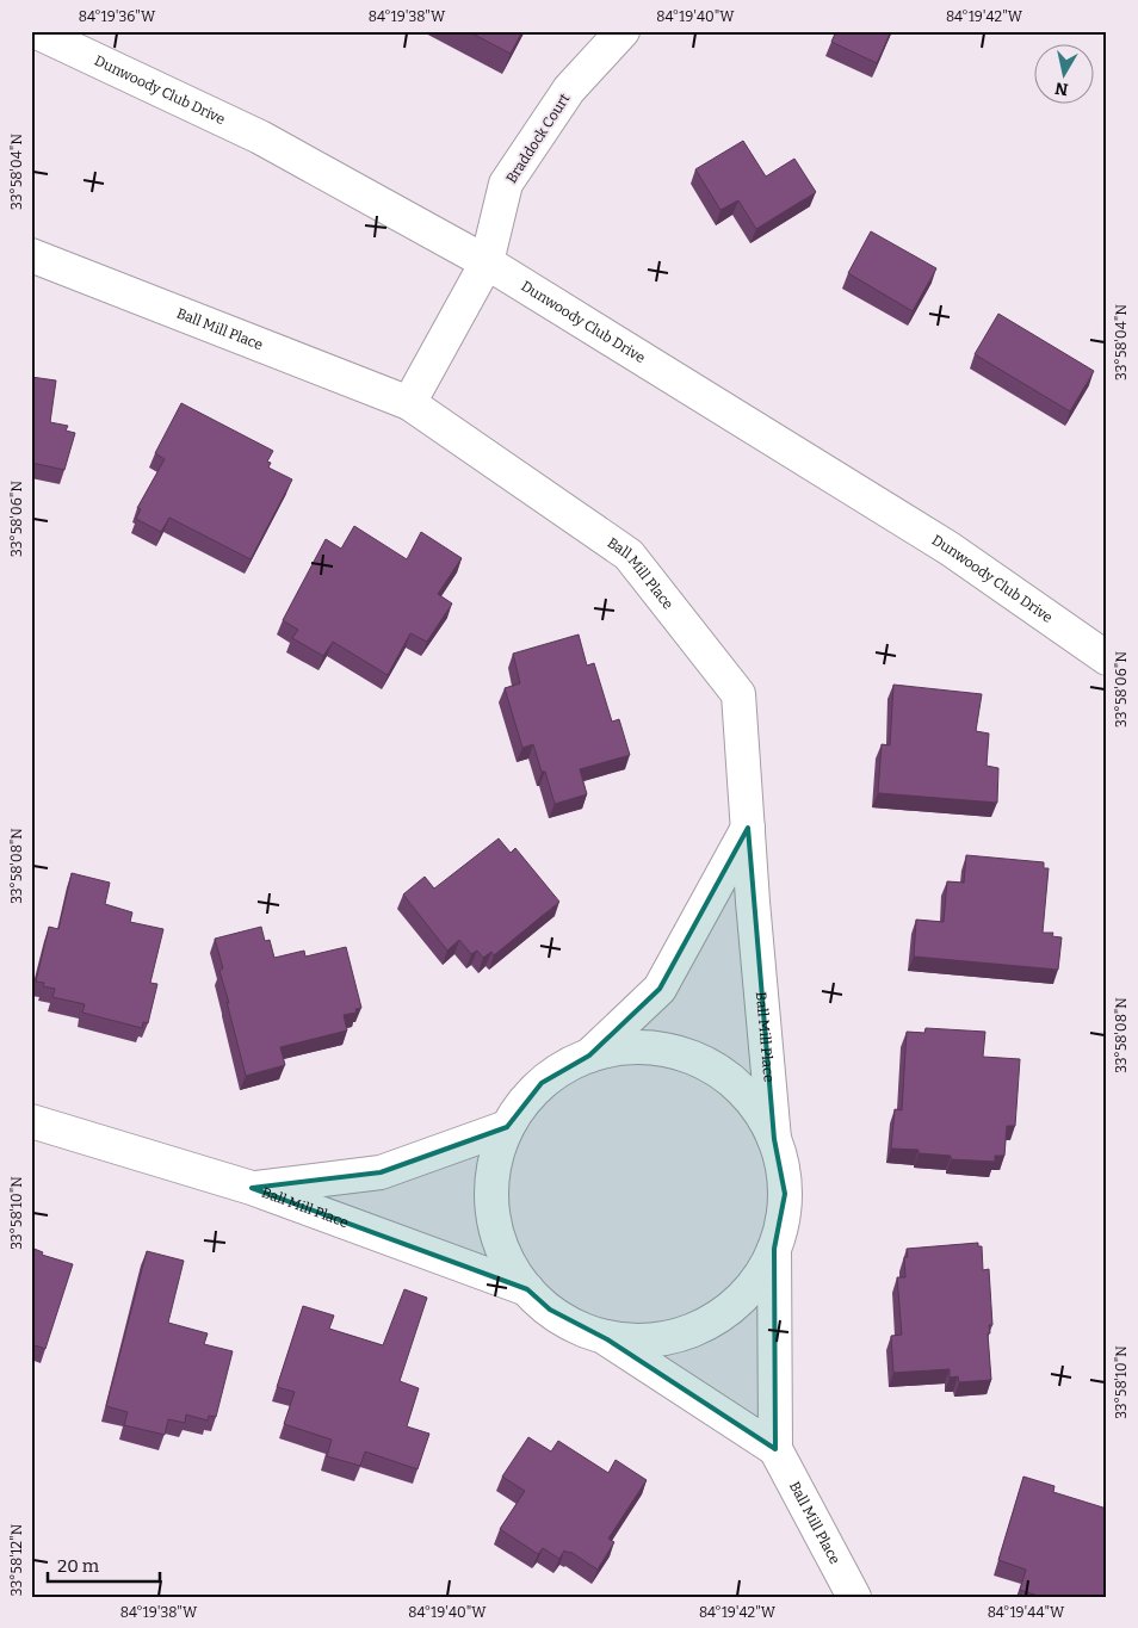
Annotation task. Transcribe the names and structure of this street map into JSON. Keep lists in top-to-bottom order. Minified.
{"streets":{"street":["Dunwoody Club Drive","Braddock Court","Ball Mill Place"]},"crossings":[["Dunwoody Club Drive","Braddock Court"]],"scale_bar":"20 m","north":"bottom","coordinates":["84°19'36\"W","84°19'38\"W","84°19'40\"W","84°19'42\"W","33°58'04\"N","33°58'06\"N","33°58'08\"N","33°58'10\"N","33°58'12\"N","84°19'44\"W"]}
